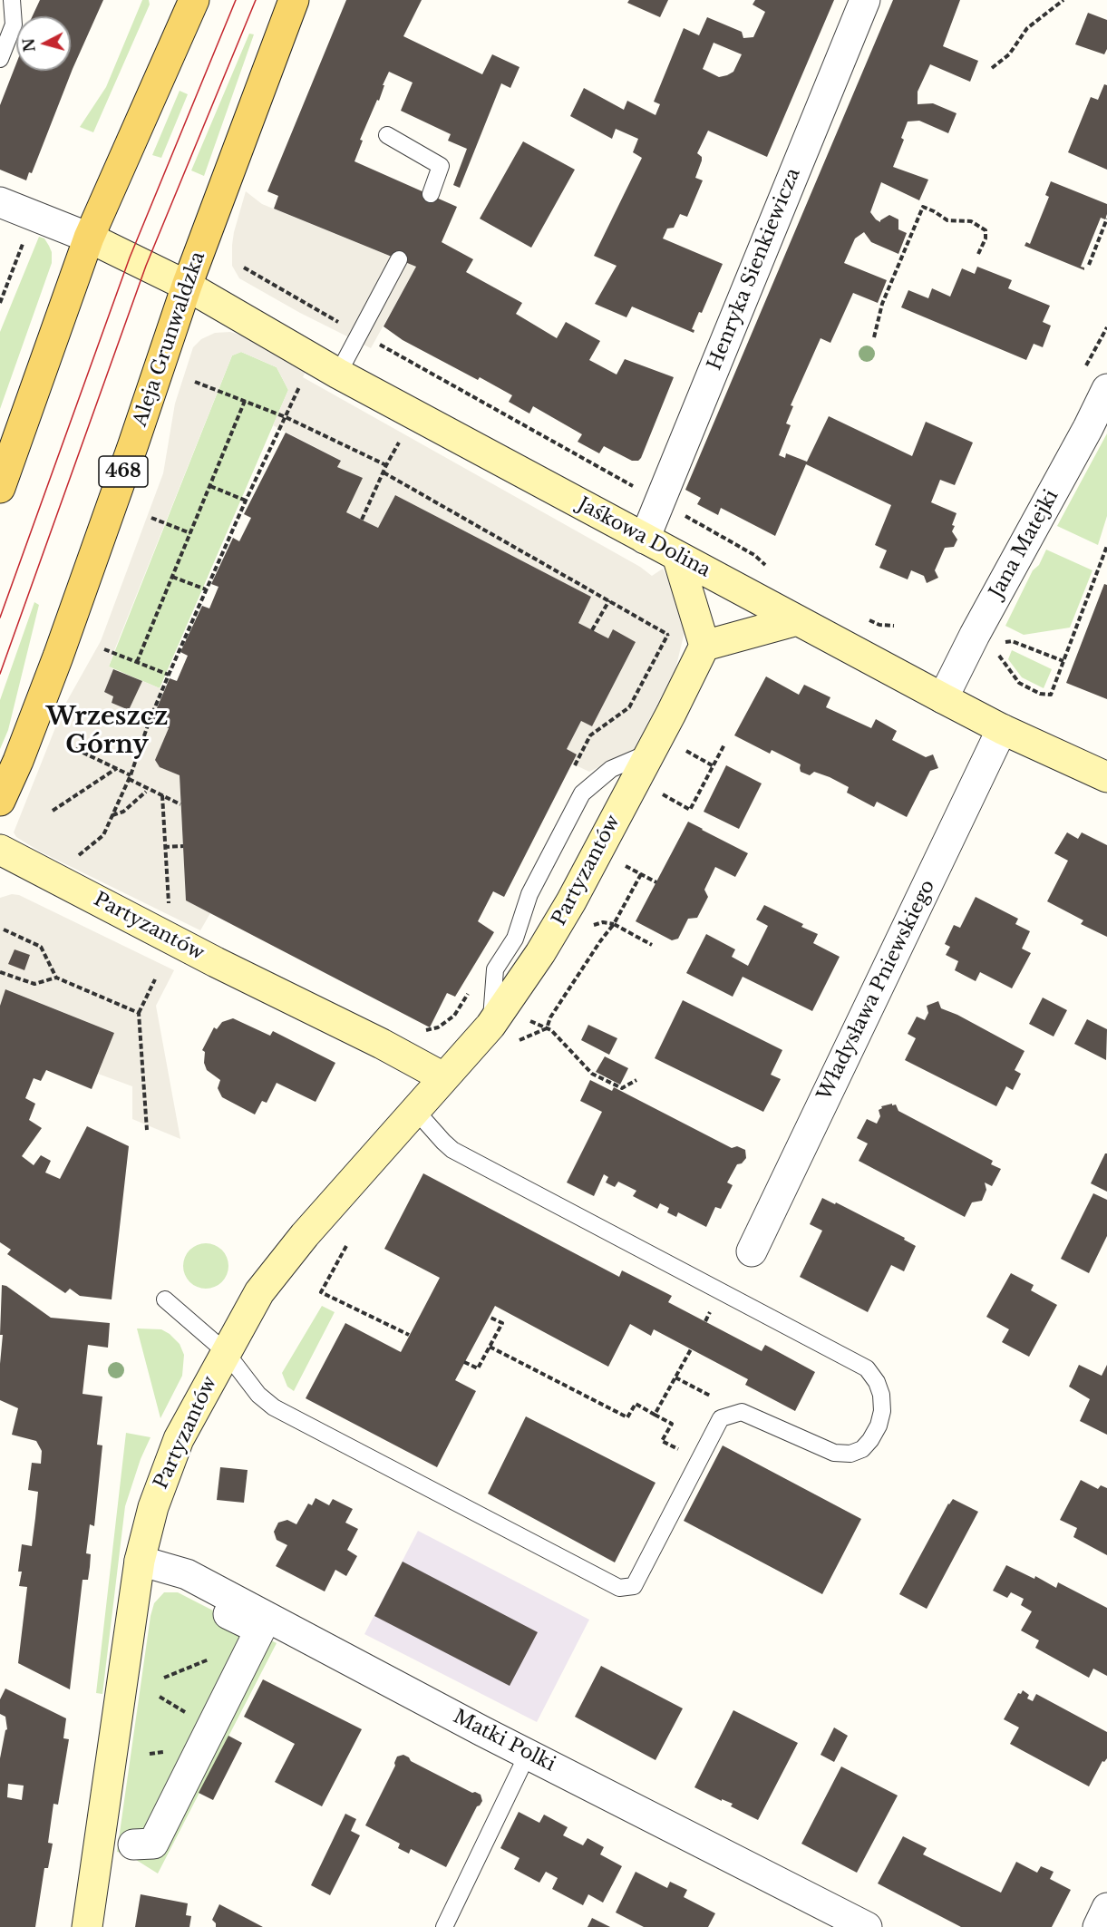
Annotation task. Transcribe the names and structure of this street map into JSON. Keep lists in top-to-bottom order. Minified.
{"streets":{"main road":["Aleja Grunwaldzka","468"],"street":["Henryka Sienkiewicza","Jaśkowa Dolina","Jana Matejki","Partyzantów","Władysława Pniewskiego","Matki Polki"]},"crossings":[["Henryka Sienkiewicza","Jaśkowa Dolina"],["Aleja Grunwaldzka","Jaśkowa Dolina"],["Jaśkowa Dolina","Jana Matejki"],["Jaśkowa Dolina","Władysława Pniewskiego"],["Partyzantów","Matki Polki"]],"districts":["Wrzeszcz Górny"],"north":"left"}
